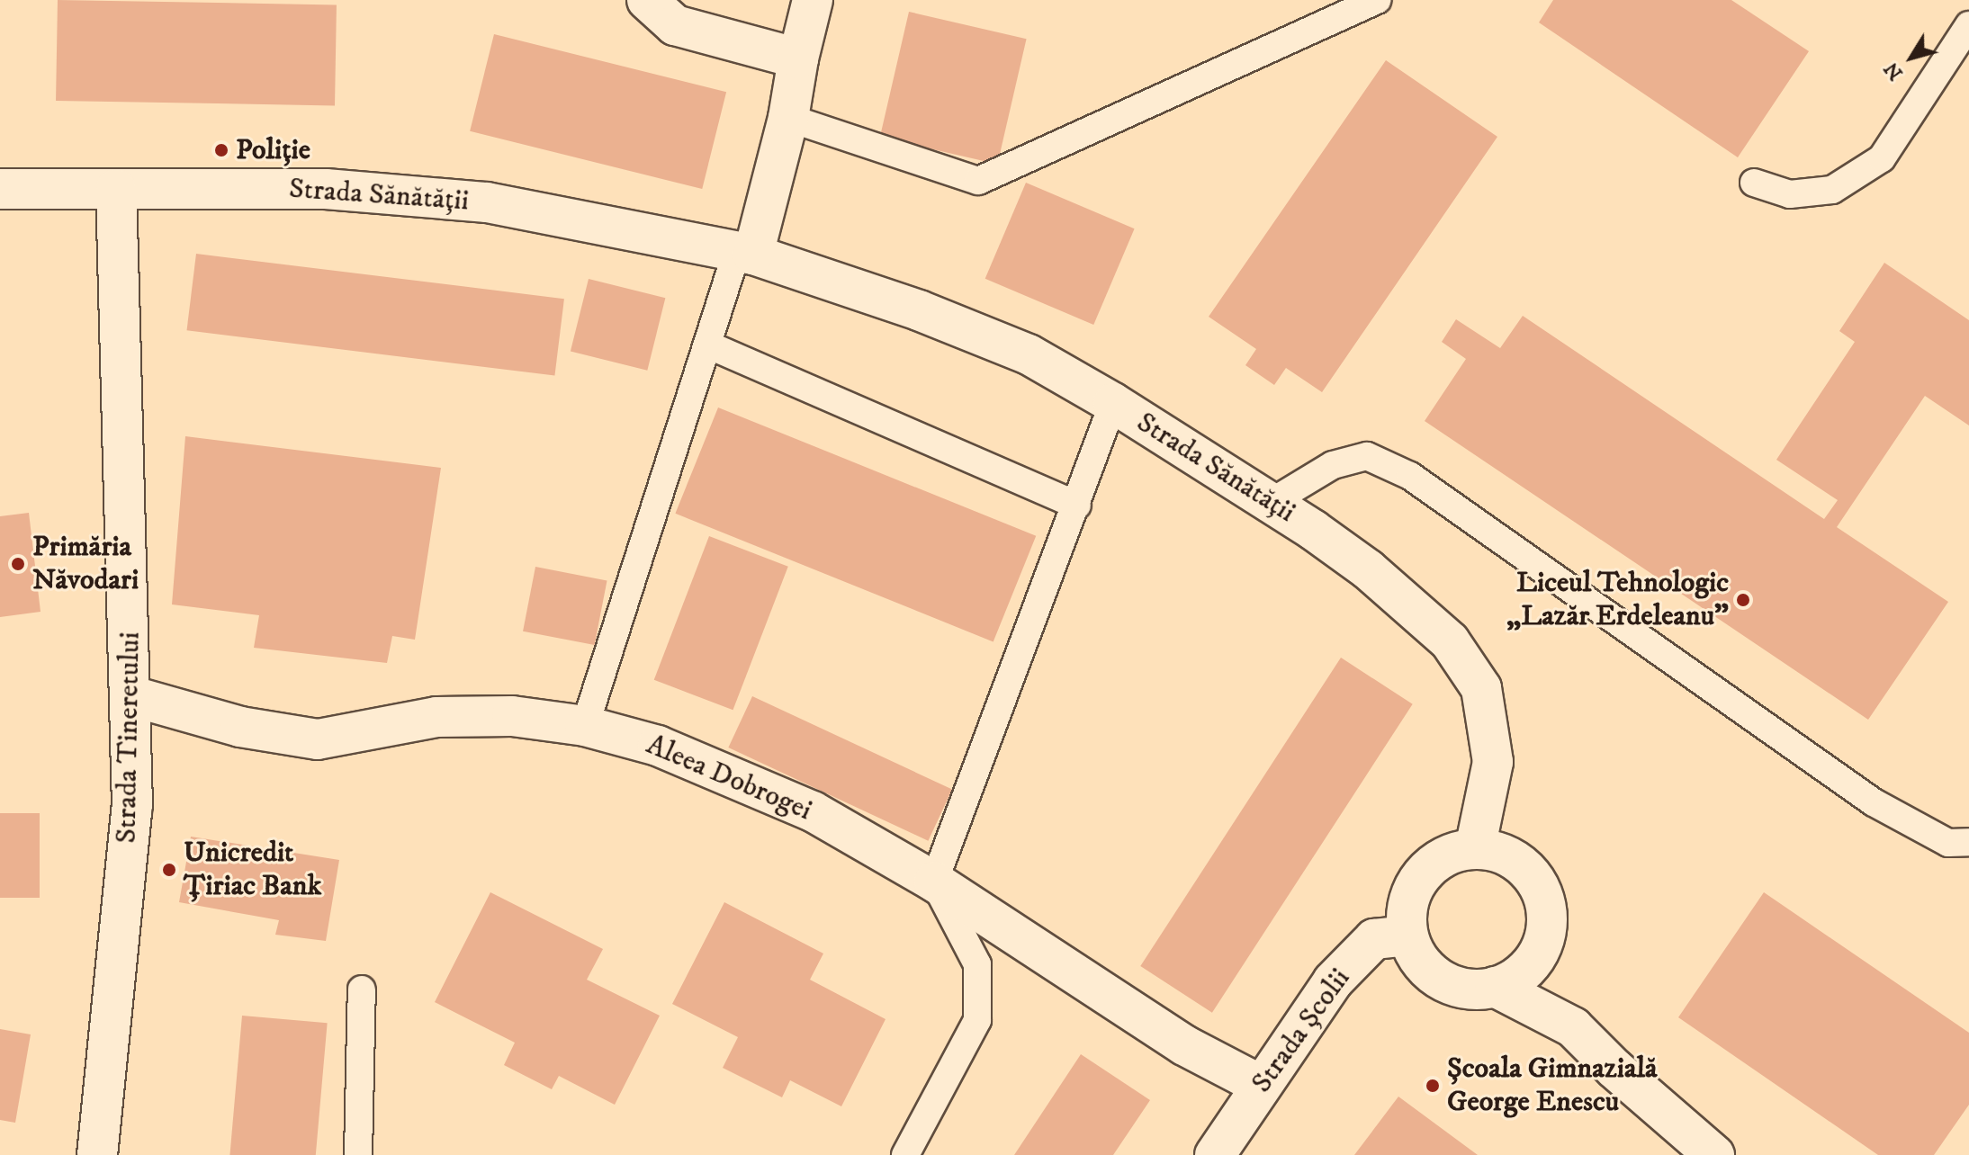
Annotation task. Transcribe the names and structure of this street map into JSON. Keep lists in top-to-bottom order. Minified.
{"streets":{"street":["Strada Sănătății","Strada Tineretului","Aleea Dobrogei","Strada Școlii"]},"crossings":[["Strada Sănătății","Strada Tineretului"],["Strada Sănătății","Strada Școlii"],["Strada Tineretului","Aleea Dobrogei"],["Aleea Dobrogei","Strada Școlii"]],"places":["Poliție","Primăria Năvodari","Liceul Tehnologic „Lazăr Erdeleanu”","Unicredit Țiriac Bank","Școala Gimnazială George Enescu"],"north":"bottom left"}
